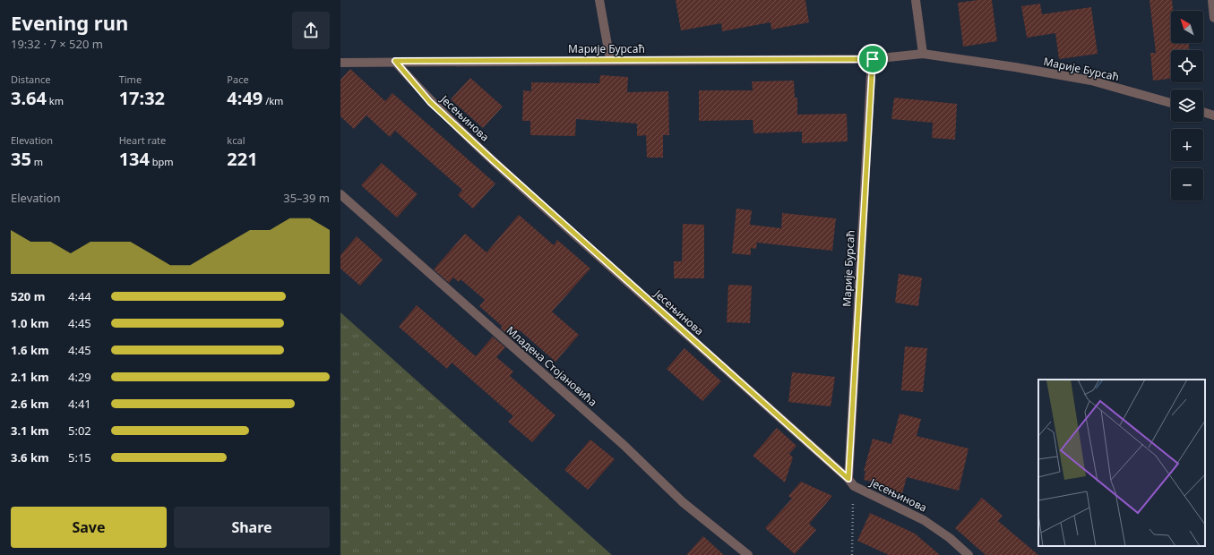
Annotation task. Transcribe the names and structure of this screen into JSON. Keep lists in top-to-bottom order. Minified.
{"streets":{"street":["Марије Бурсаћ","Јесењинова","Младена Стојановића"]},"crossings":[["Марије Бурсаћ","Јесењинова"]],"north":"top left","page":{"heading":["Evening run","19:32 · 7 × 520 m"],"map_buttons":["+","−"],"stats":[["Distance","3.64 km"],["Time","17:32"],["Pace","4:49 /km"],["Elevation","35 m"],["Heart rate","134 bpm"],["kcal","221"]],"chart":["Elevation","35–39 m"],"list":[{"name":"520 m","note":"4:44"},{"name":"1.0 km","note":"4:45"},{"name":"1.6 km","note":"4:45"},{"name":"2.1 km","note":"4:29"},{"name":"2.6 km","note":"4:41"},{"name":"3.1 km","note":"5:02"},{"name":"3.6 km","note":"5:15"}],"buttons":["Save","Share"]}}
